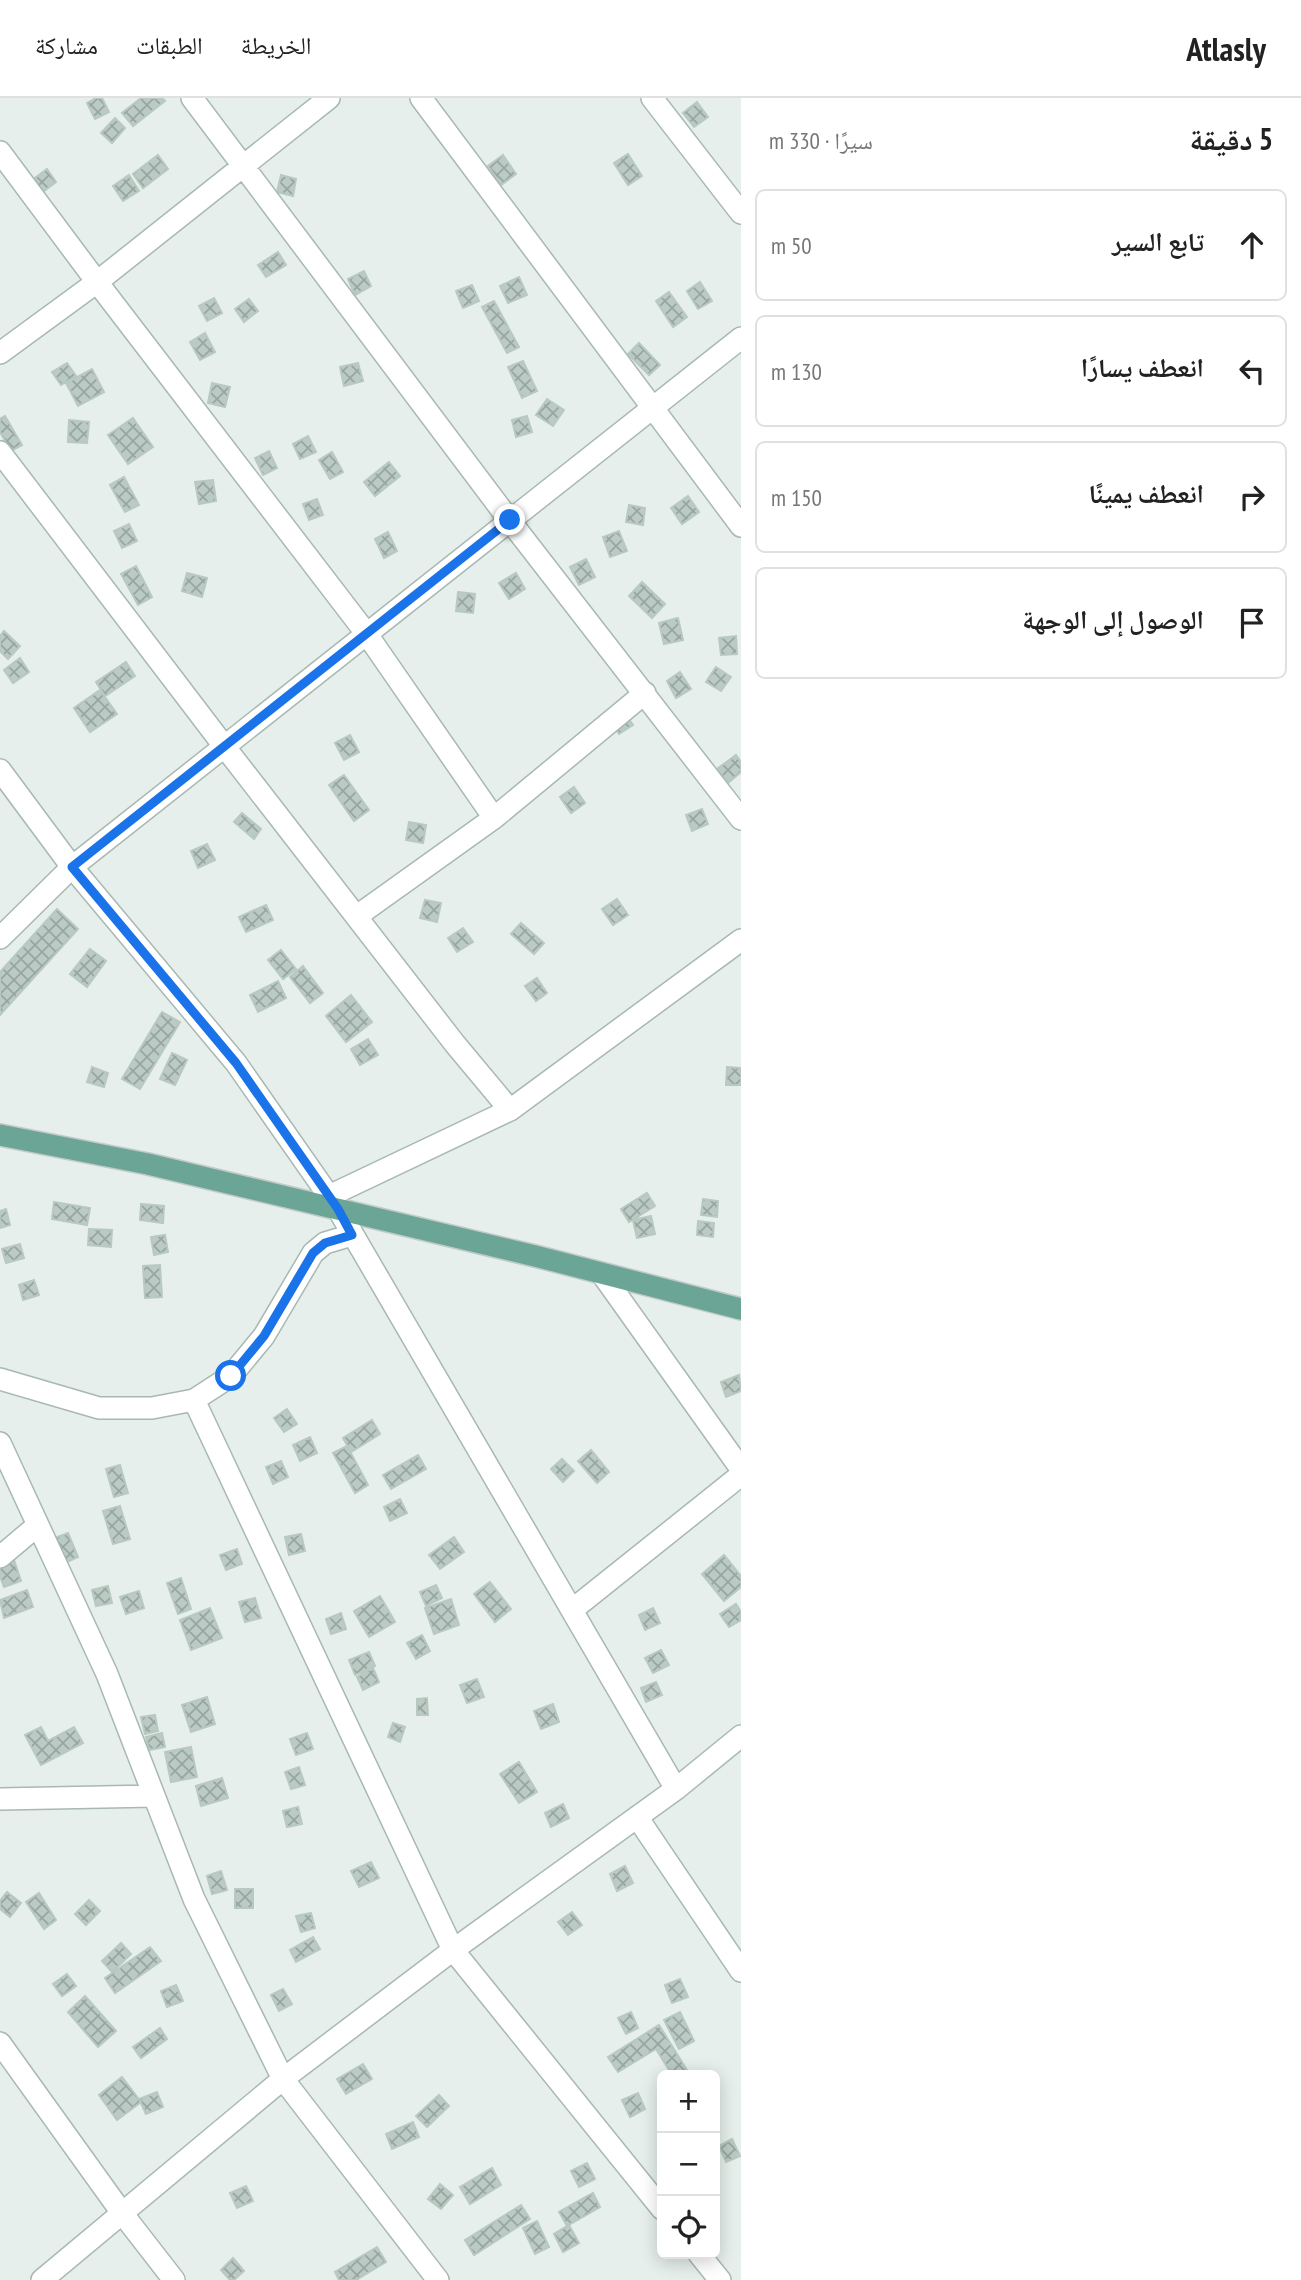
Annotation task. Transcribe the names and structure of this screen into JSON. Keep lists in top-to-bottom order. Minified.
{"page":{"header":"Atlasly","nav":["الخريطة","الطبقات","مشاركة"],"heading":["5 دقيقة","سيرًا · 330 m"],"list":[["تابع السير","50 m"],["انعطف يسارًا","130 m"],["انعطف يمينًا","150 m"],"الوصول إلى الوجهة"],"map_buttons":["+","−"]}}
